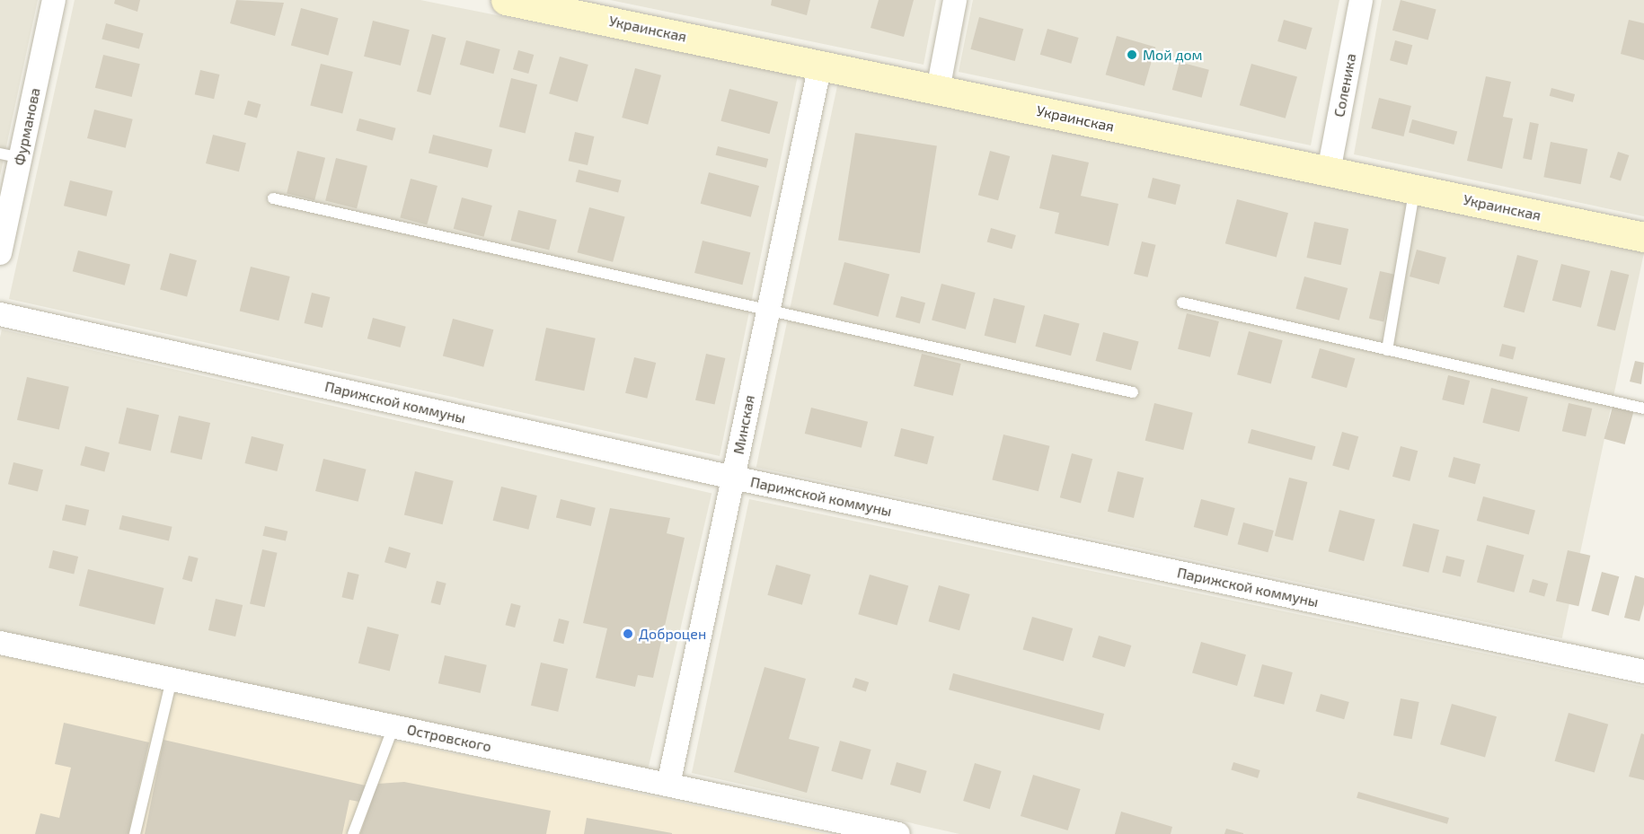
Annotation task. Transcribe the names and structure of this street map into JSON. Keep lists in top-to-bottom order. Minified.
{"streets":{"street":["Украинская","Соленика","Фурманова","Парижской коммуны","Минская","Островского"]},"crossings":[["Украинская","Соленика"],["Украинская","Минская"],["Парижской коммуны","Минская"],["Минская","Островского"]],"places":["Мой дом","Доброцен"]}
